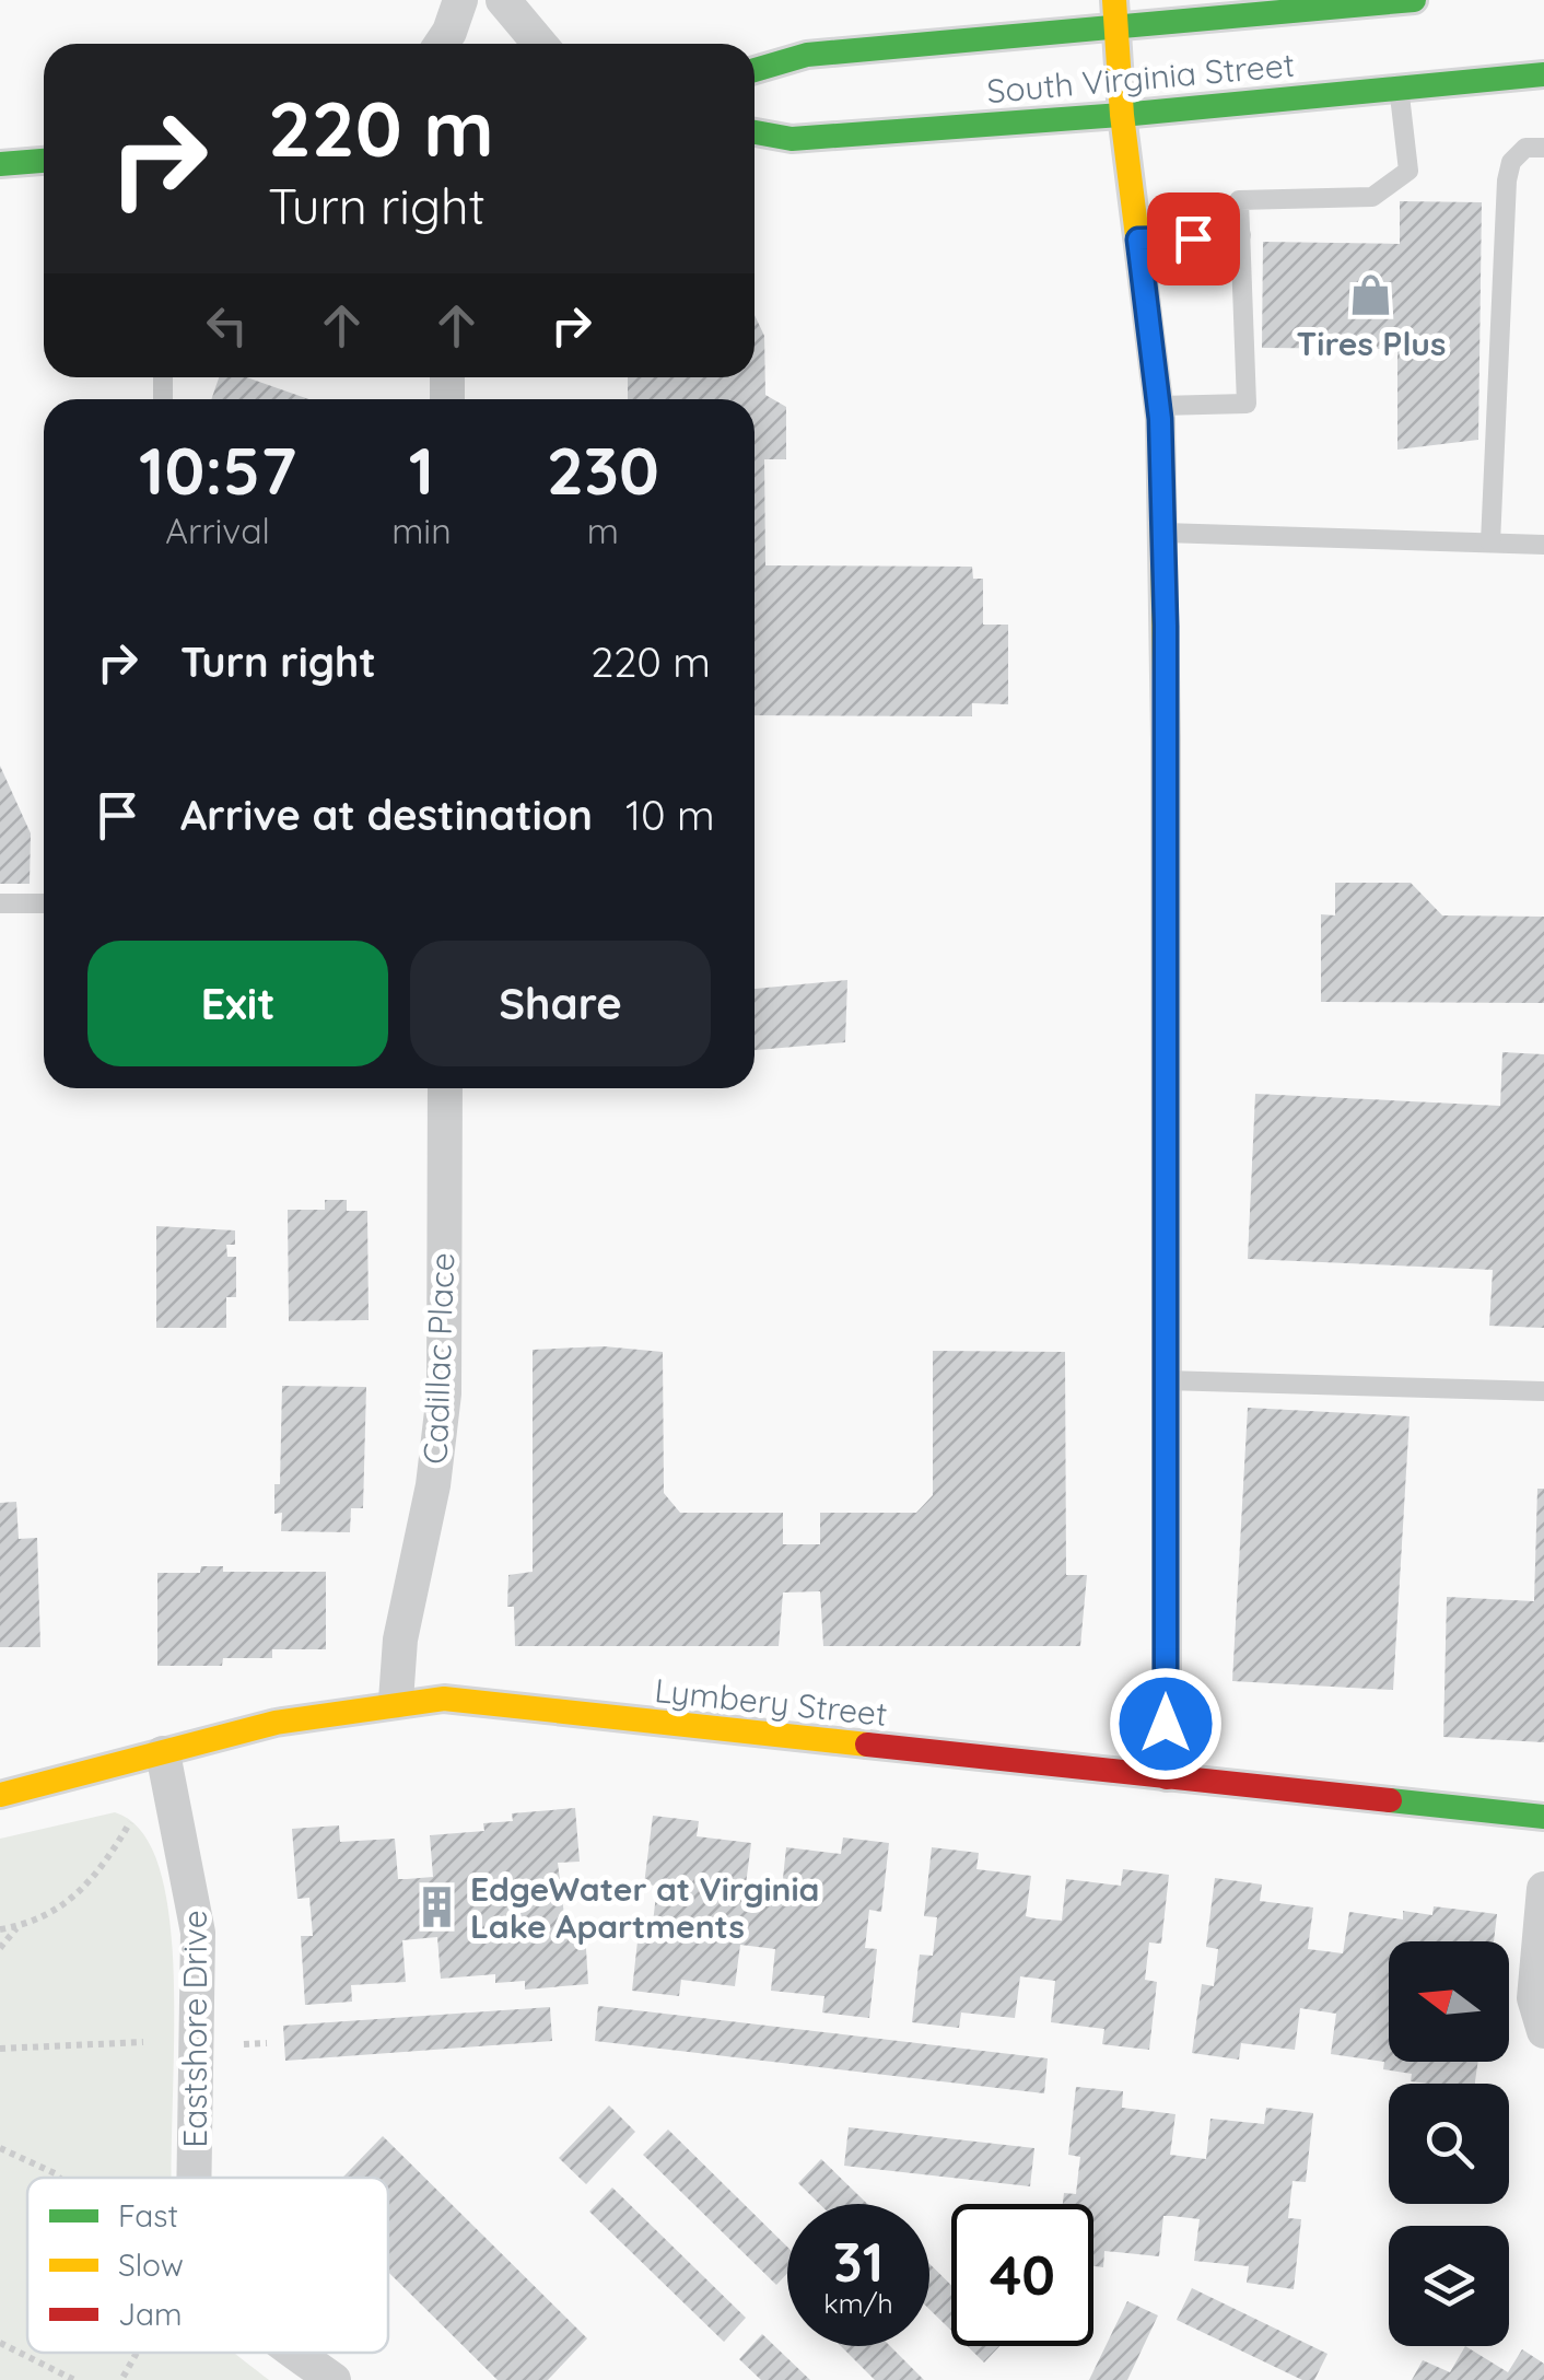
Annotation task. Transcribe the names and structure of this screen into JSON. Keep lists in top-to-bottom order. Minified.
{"streets":{"street":["South Virginia Street","Cadillac Place","Lymbery Street","Eastshore Drive"]},"crossings":[["Cadillac Place","Lymbery Street"],["Lymbery Street","Eastshore Drive"]],"places":{"shop":["Tires Plus"],"building":["EdgeWater at Virginia Lake Apartments"]},"legend":["Fast","Slow","Jam"],"north":"left","page":{"turn":["220 m","Turn right"],"eta":["10:57","Arrival","1","min","230","m"],"list":[{"name":"Turn right","value":"220 m"},{"name":"Arrive at destination","value":"10 m"}],"buttons":["Exit","Share"],"speed":"31 km/h","limit":"40"}}
